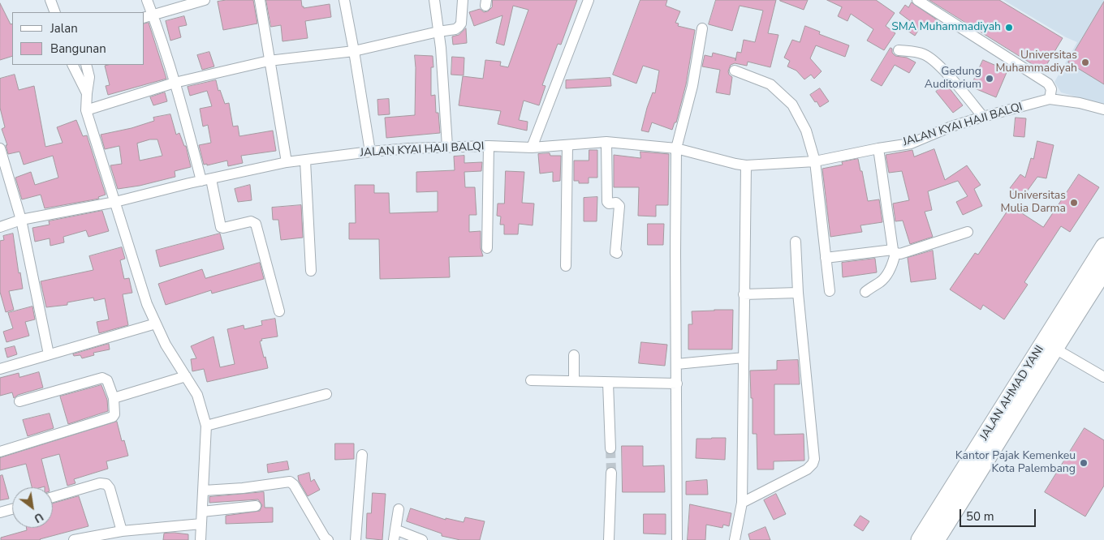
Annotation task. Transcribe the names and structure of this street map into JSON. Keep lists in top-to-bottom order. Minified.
{"streets":{"highway":["JALAN AHMAD YANI"],"street":["JALAN KYAI HAJI BALQI"]},"places":["SMA Muhammadiyah","Universitas Muhammadiyah","Gedung Auditorium","Universitas Mulia Darma","Kantor Pajak Kemenkeu Kota Palembang"],"legend":["Jalan","Bangunan"],"scale_bar":"50 m","north":"bottom right"}
